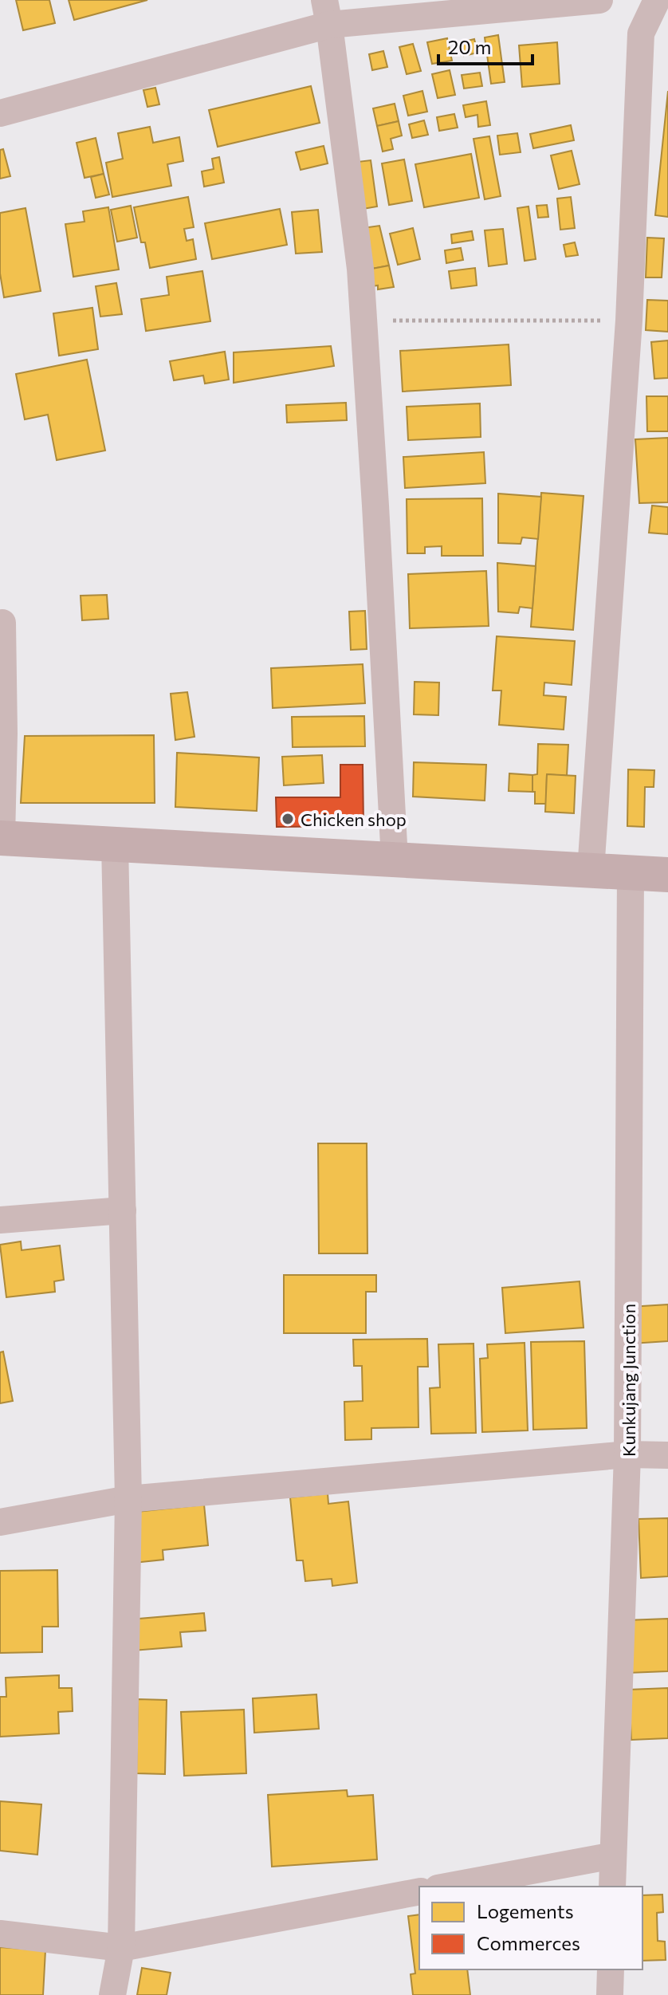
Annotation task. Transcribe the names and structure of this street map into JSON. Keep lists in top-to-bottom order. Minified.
{"streets":{"street":["Kunkujang Junction"]},"places":["Chicken shop"],"legend":["Logements","Commerces"],"scale_bar":"20 m"}
